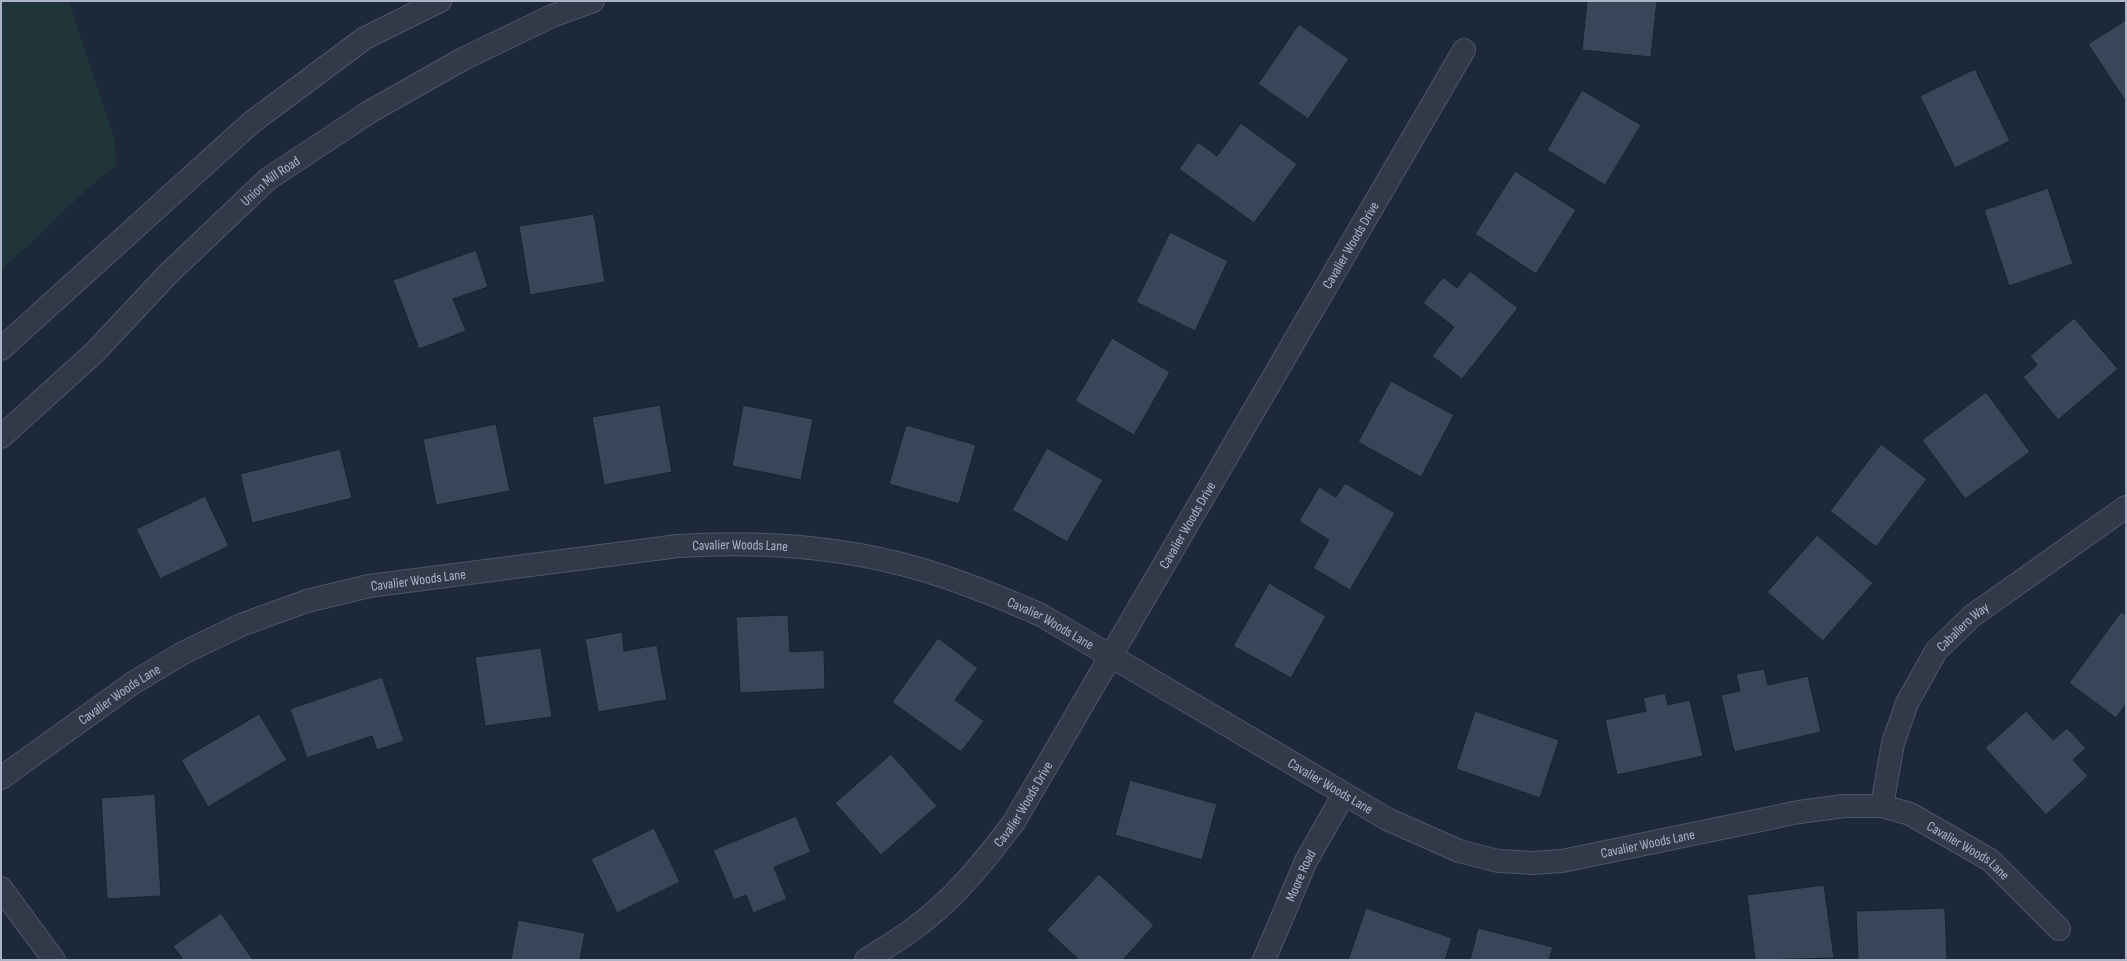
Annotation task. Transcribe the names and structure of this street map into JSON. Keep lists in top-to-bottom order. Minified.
{"streets":{"street":["Union Mill Road","Cavalier Woods Drive","Cavalier Woods Lane","Caballero Way","Moore Road"]},"crossings":[["Cavalier Woods Drive","Cavalier Woods Lane"],["Cavalier Woods Lane","Caballero Way"],["Cavalier Woods Lane","Moore Road"]]}
